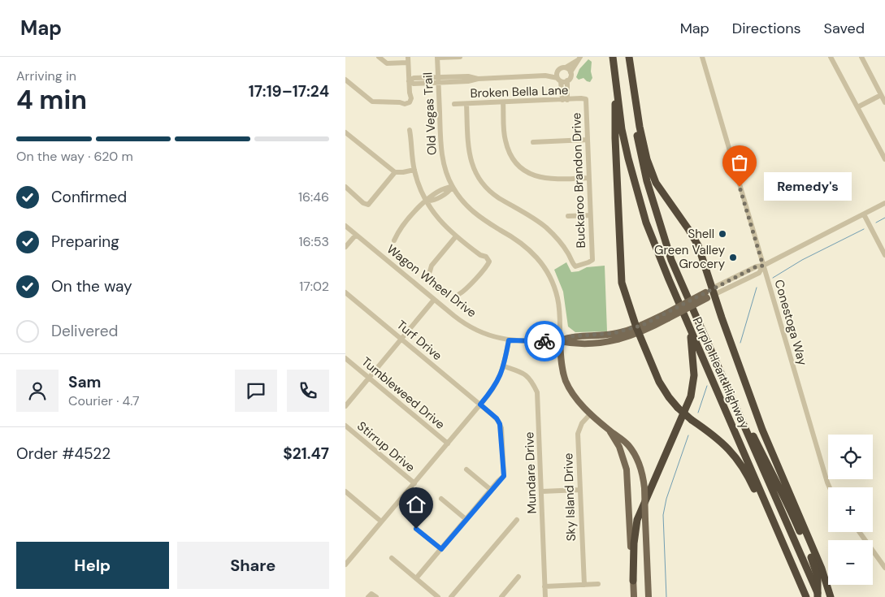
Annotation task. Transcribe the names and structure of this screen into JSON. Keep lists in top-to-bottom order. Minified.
{"streets":{"highway":["Purple Heart Highway"],"main road":["Wagon Wheel Drive"],"street":["Broken Bella Lane","Old Vegas Trail","Buckaroo Brandon Drive","Conestoga Way","Turf Drive","Tumbleweed Drive","Stirrup Drive","Mundare Drive","Sky Island Drive"]},"crossings":[["Broken Bella Lane","Buckaroo Brandon Drive"],["Old Vegas Trail","Wagon Wheel Drive"]],"places":["Remedy's","Shell","Green Valley Grocery"],"page":{"header":"Map","nav":["Map","Directions","Saved"],"heading":["4 min","Arriving in","17:19–17:24"],"panel":["Sam","Courier · 4.7","Order #4522","$21.47"],"bar":"On the way · 620 m","bubble":"Remedy's","list":[["Confirmed","16:46"],["Preparing","16:53"],["On the way","17:02"],"Delivered"],"map_buttons":["+","−"],"buttons":["Help","Share"]}}
